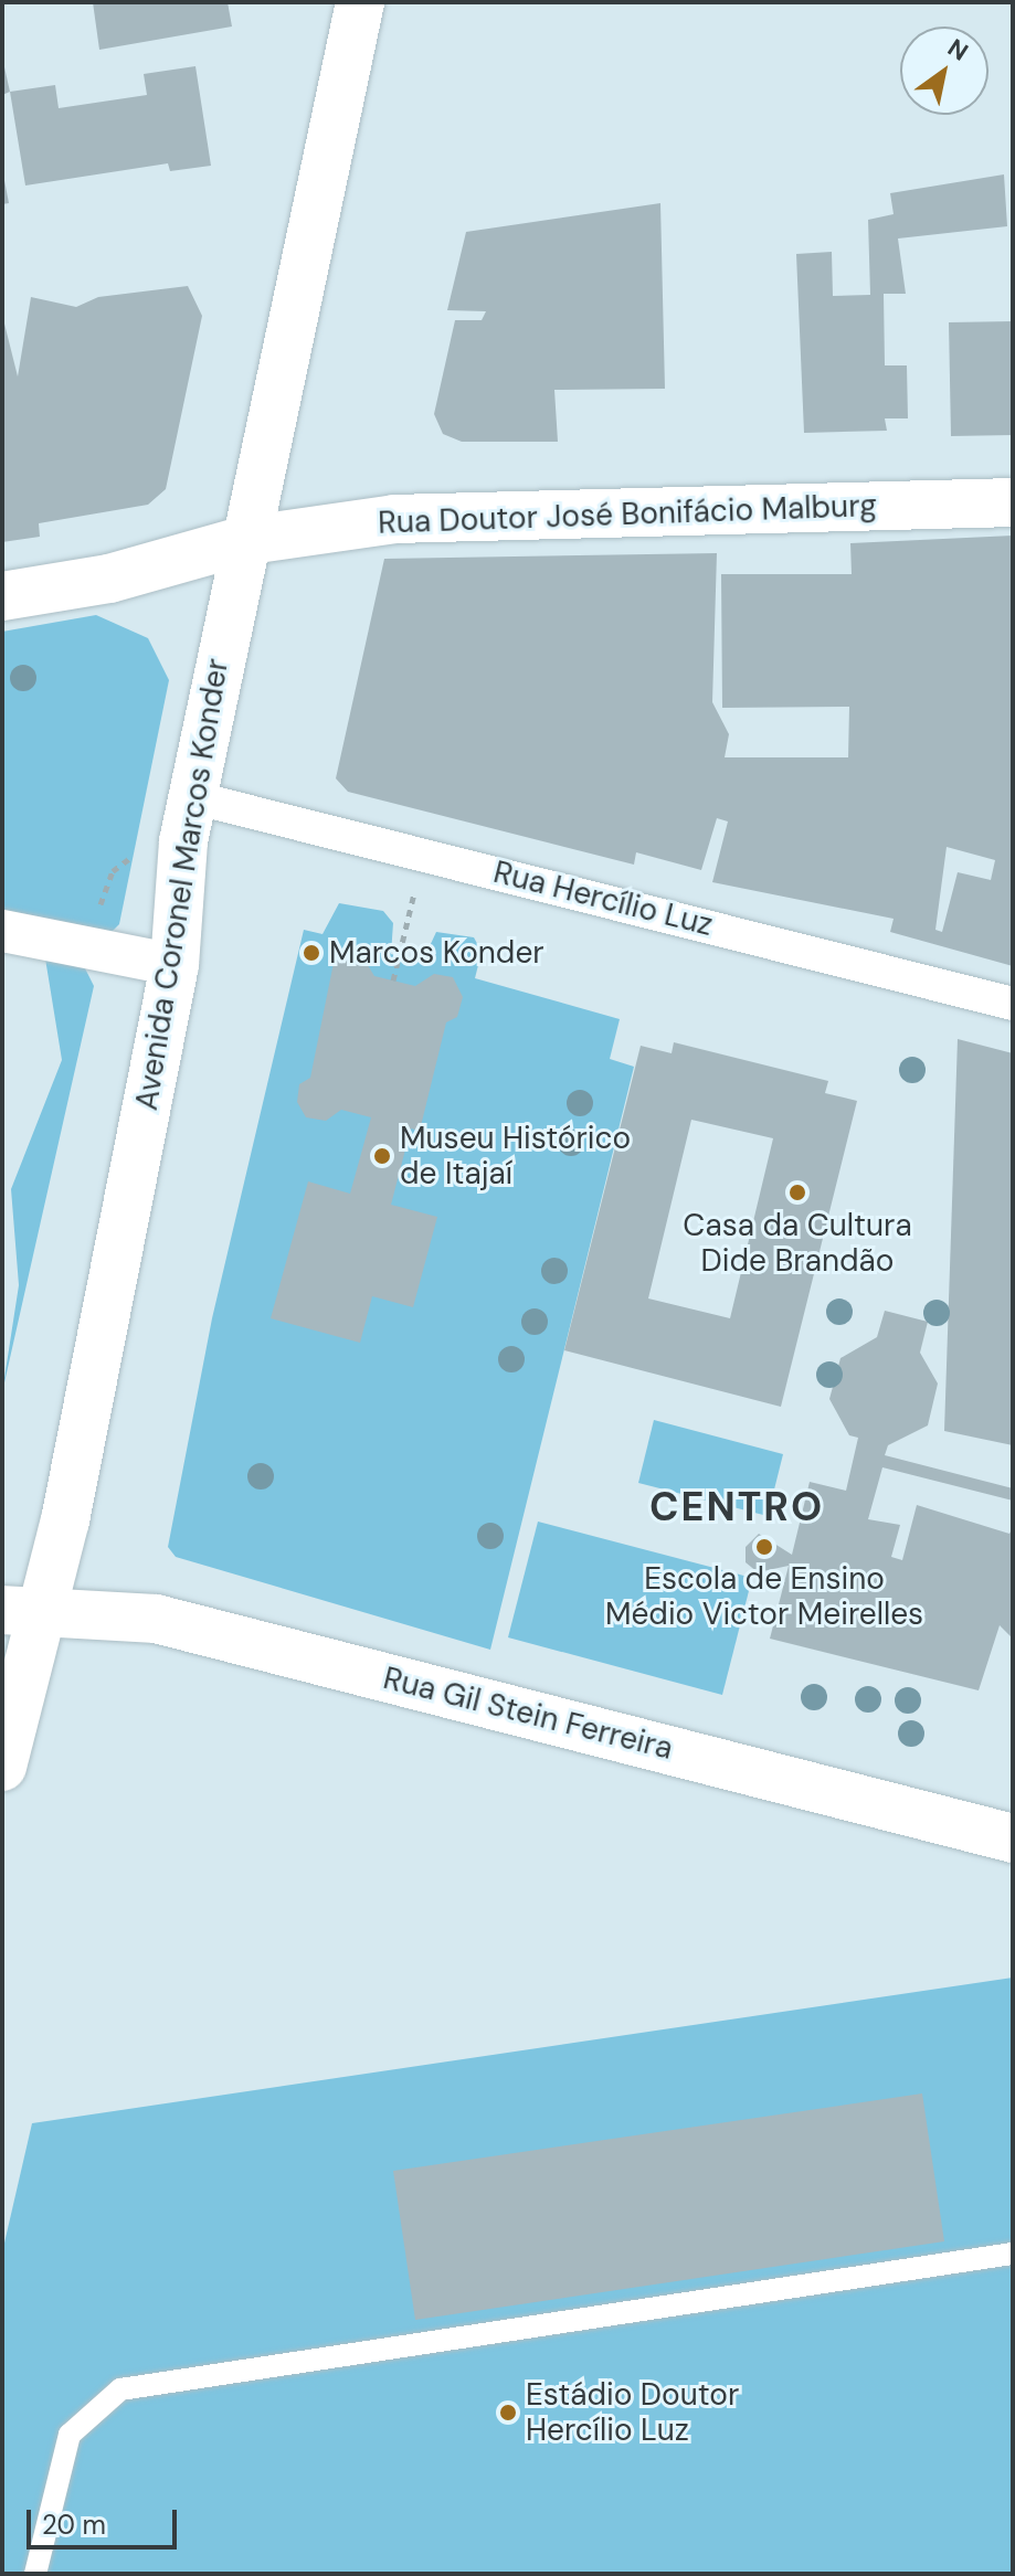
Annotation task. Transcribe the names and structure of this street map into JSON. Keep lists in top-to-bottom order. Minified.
{"streets":{"main road":["Rua Doutor José Bonifácio Malburg","Avenida Coronel Marcos Konder","Rua Gil Stein Ferreira"],"street":["Rua Hercílio Luz"]},"crossings":[["Rua Doutor José Bonifácio Malburg","Avenida Coronel Marcos Konder"],["Avenida Coronel Marcos Konder","Rua Hercílio Luz"],["Avenida Coronel Marcos Konder","Rua Gil Stein Ferreira"]],"districts":["CENTRO"],"places":["Marcos Konder","Museu Histórico de Itajaí","Casa da Cultura Dide Brandão","Escola de Ensino Médio Victor Meirelles","Estádio Doutor Hercílio Luz"],"scale_bar":"20 m","north":"top right"}
